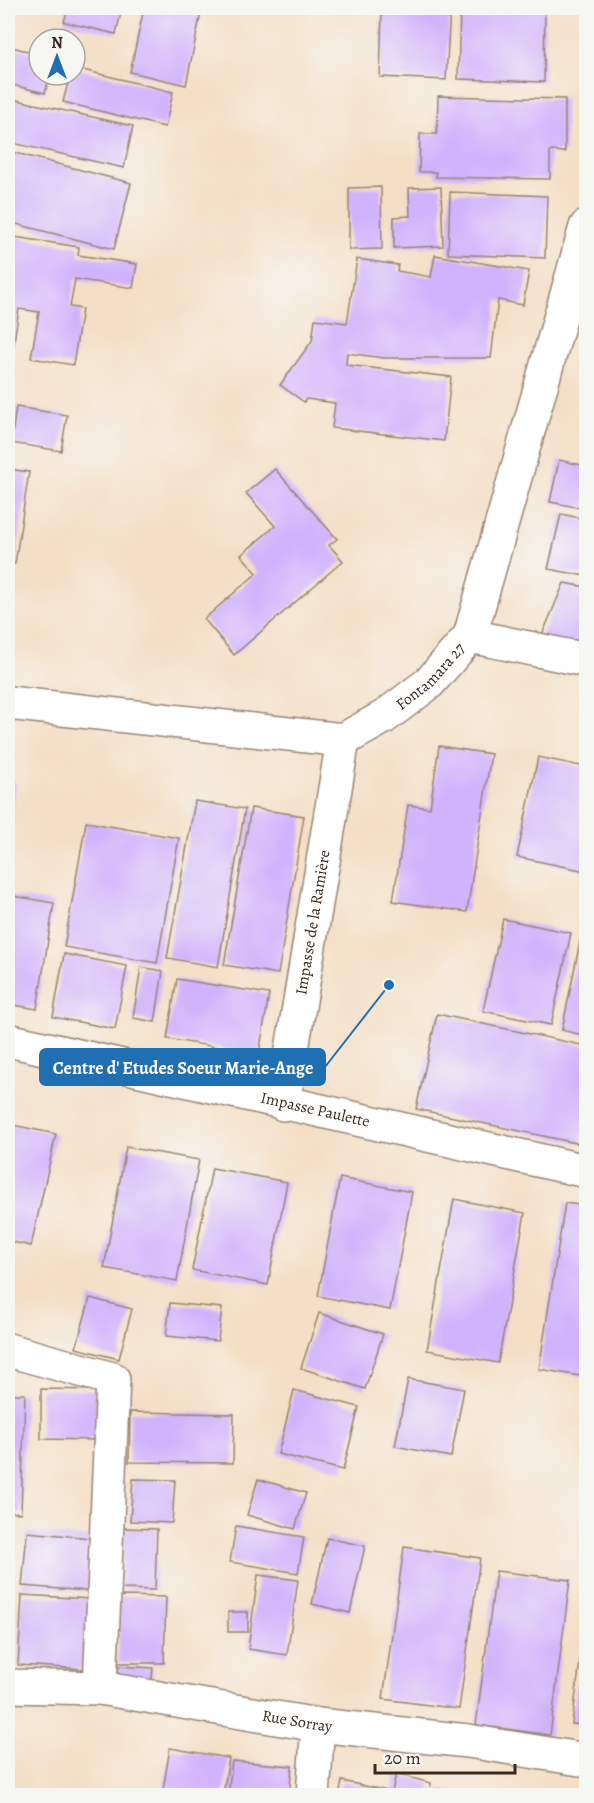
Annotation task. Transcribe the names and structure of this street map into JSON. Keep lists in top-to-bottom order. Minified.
{"streets":{"street":["Fontamara 27","Impasse de la Ramière","Impasse Paulette","Rue Sorray"]},"crossings":[["Fontamara 27","Impasse de la Ramière"],["Impasse de la Ramière","Impasse Paulette"]],"places":["Centre d' Etudes Soeur Marie-Ange"],"scale_bar":"20 m","north":"top"}
